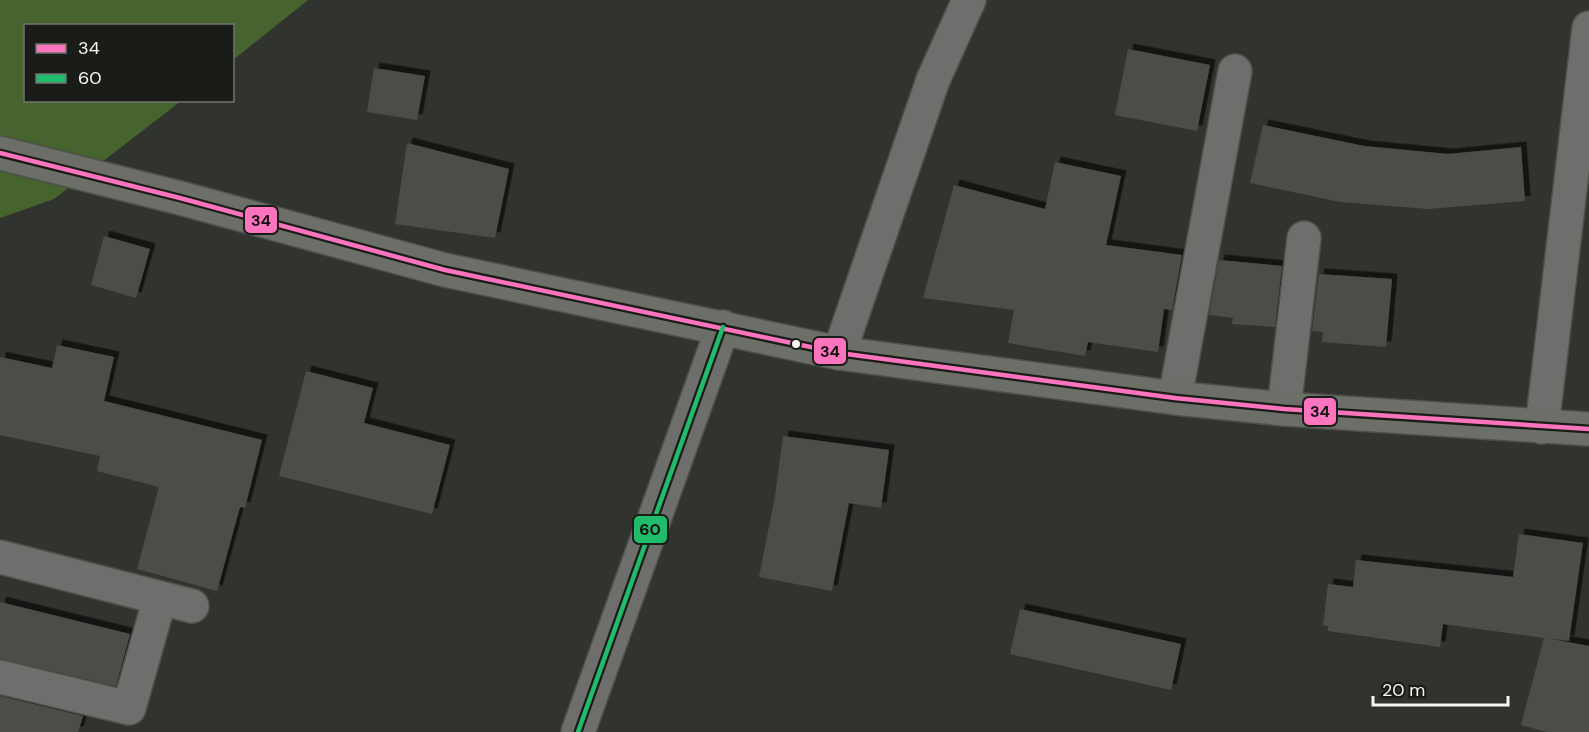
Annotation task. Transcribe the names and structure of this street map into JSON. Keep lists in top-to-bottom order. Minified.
{"lines":["transit line 34","transit line 60"],"legend":["34","60"],"scale_bar":"20 m"}
